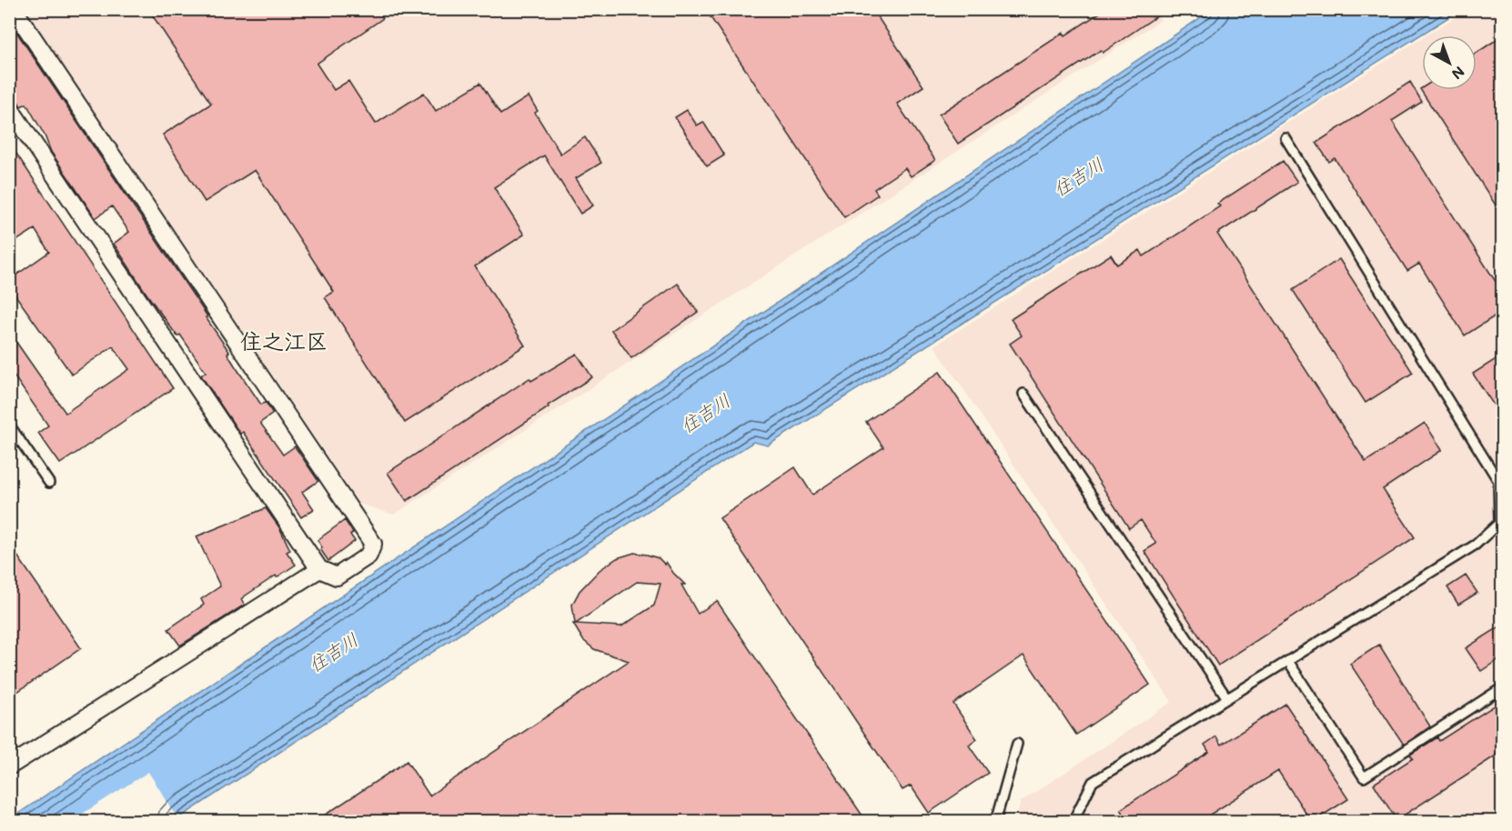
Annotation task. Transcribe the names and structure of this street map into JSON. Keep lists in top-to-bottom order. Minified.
{"districts":["住之江区"],"water":["住吉川"],"north":"bottom right"}
